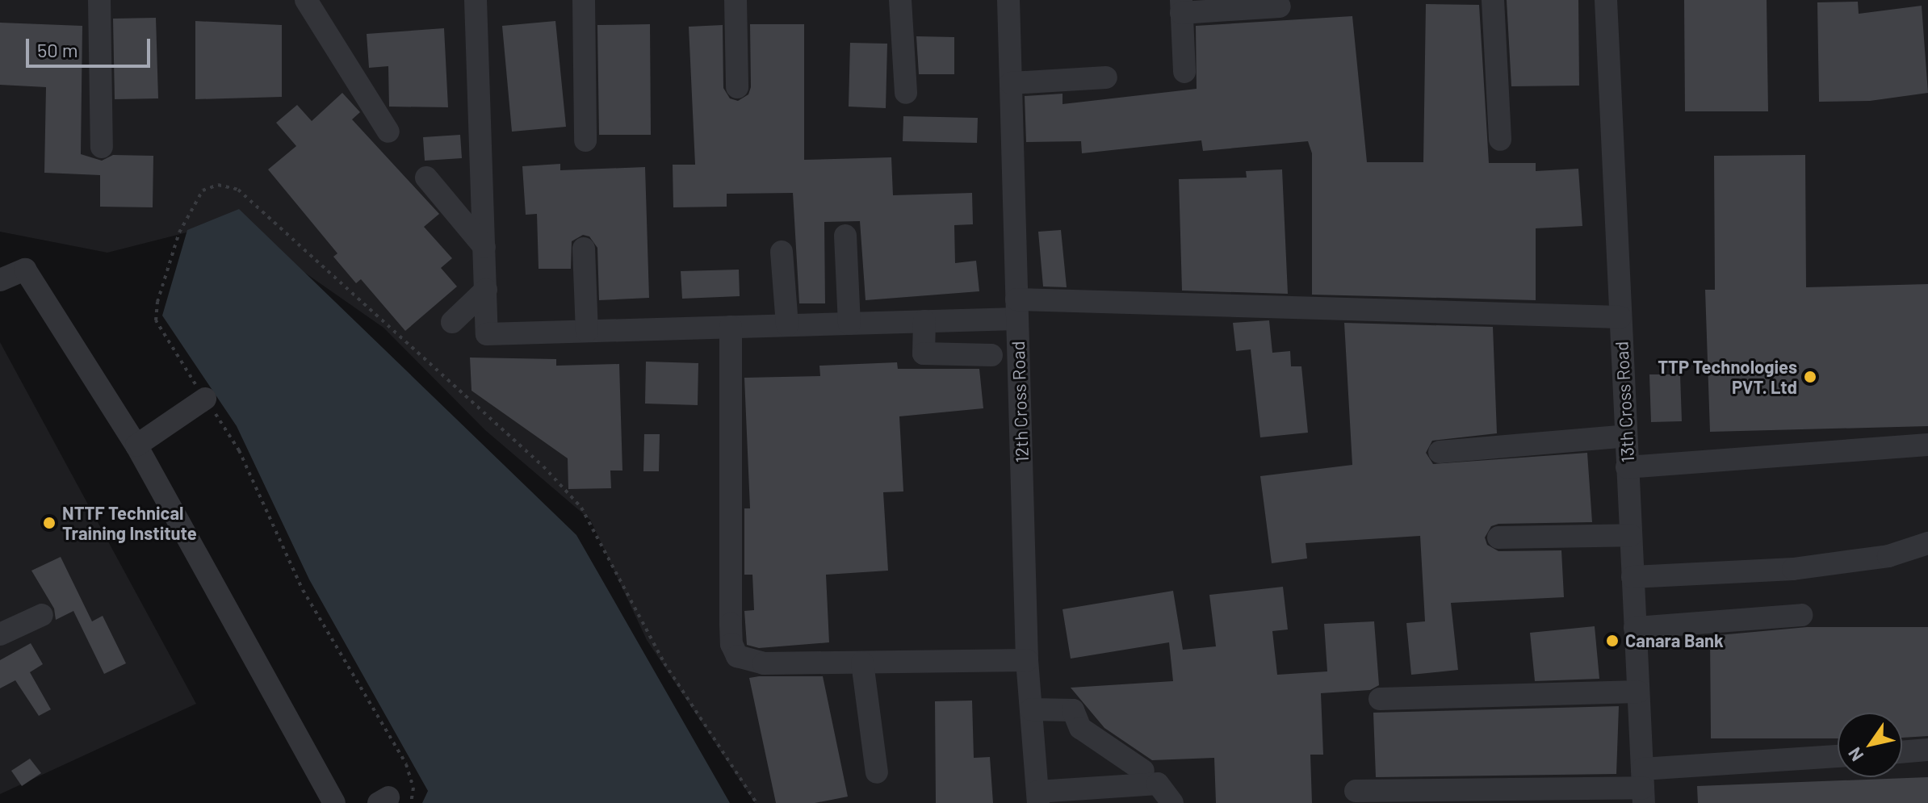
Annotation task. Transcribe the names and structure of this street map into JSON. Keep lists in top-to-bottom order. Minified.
{"streets":{"street":["12th Cross Road","13th Cross Road"]},"places":["TTP Technologies PVT. Ltd","NTTF Technical Training Institute","Canara Bank"],"scale_bar":"50 m","north":"bottom left"}
